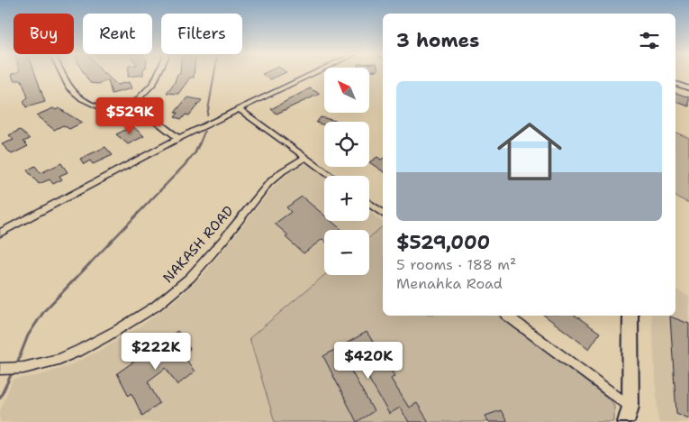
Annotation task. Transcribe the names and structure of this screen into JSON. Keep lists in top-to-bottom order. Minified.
{"streets":{"street":["NAKASH ROAD"]},"north":"top left","page":{"chip":["Buy","Rent","Filters"],"heading":"3 homes","map_buttons":["+","−"],"list":[{"name":"$529,000","note":"5 rooms · 188 m² · Menahka Road"}],"price":["$529K","$222K","$420K"]}}
